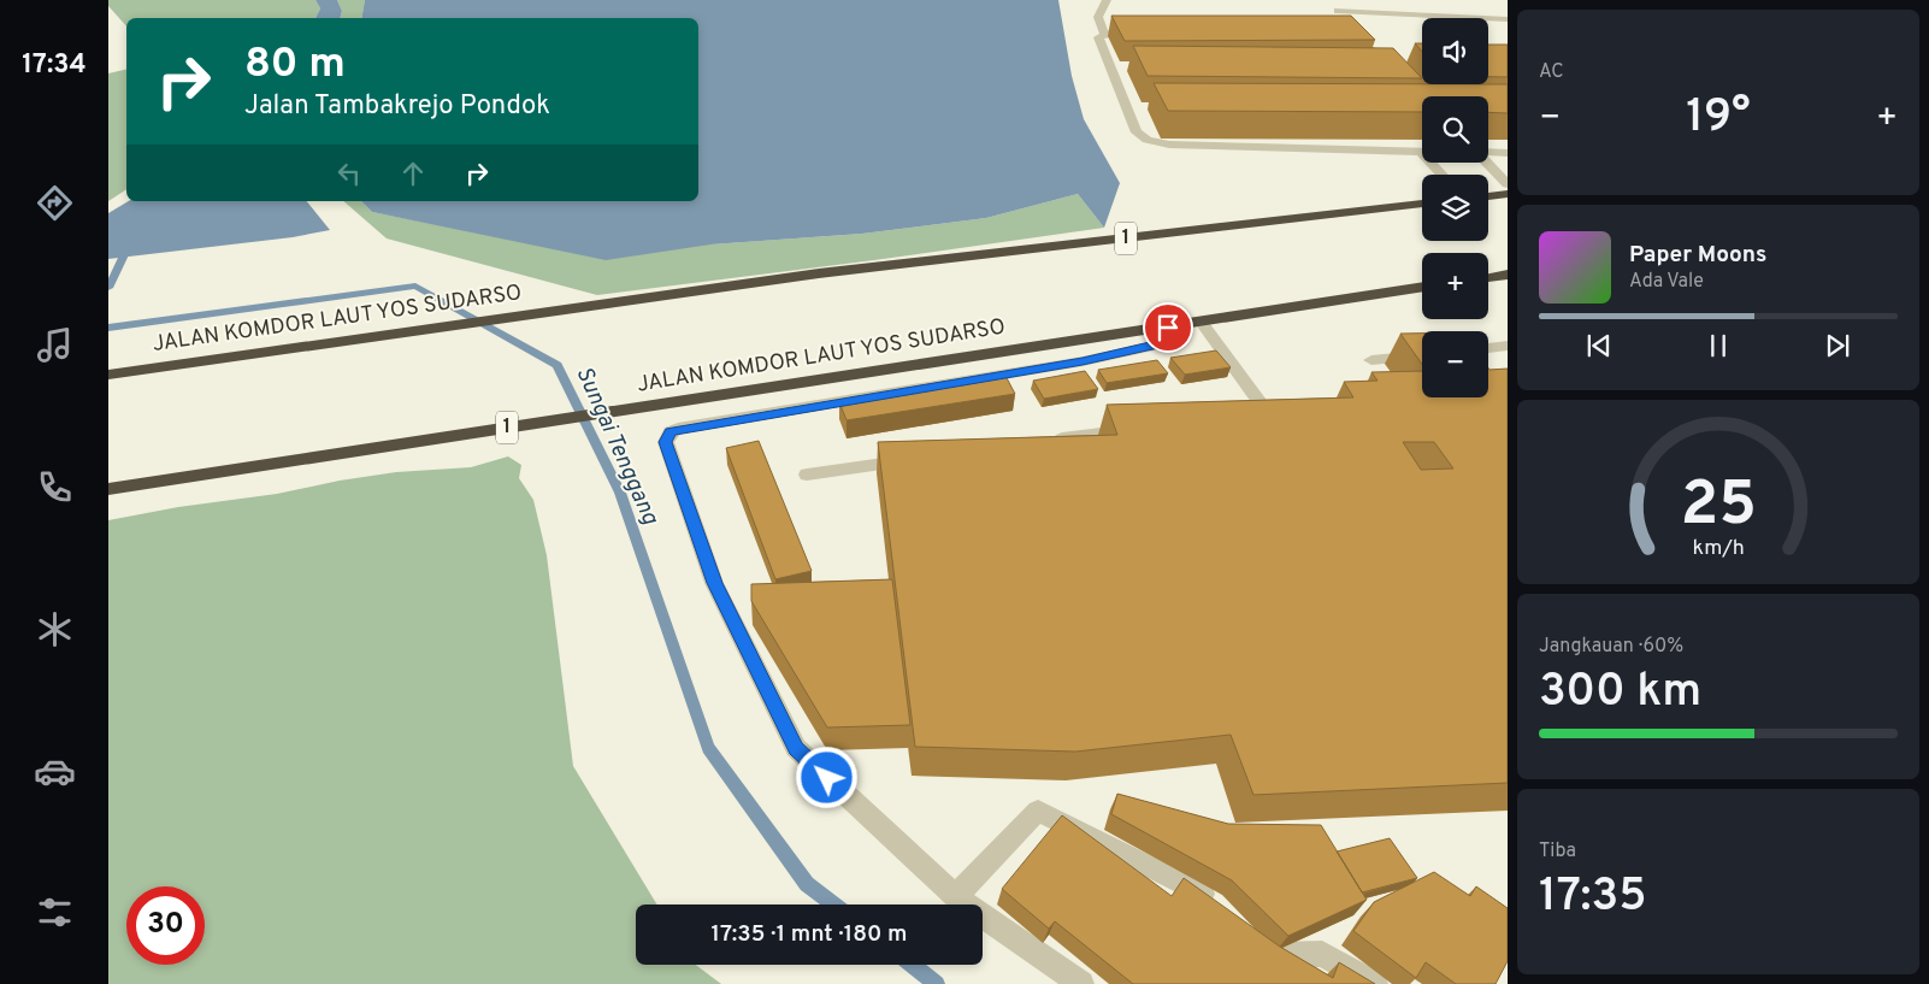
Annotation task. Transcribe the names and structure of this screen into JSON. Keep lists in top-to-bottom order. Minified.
{"streets":{"highway":["1","JALAN KOMDOR LAUT YOS SUDARSO"]},"water":["Sungai Tenggang"],"page":{"tabs":"17:34","tile":["AC",["Jangkauan · 60%","300 km"],["Tiba","17:35"]],"map_buttons":["+","−"],"turn":["80 m","Jalan Tambakrejo Pondok"],"heat":["−","19°","+"],"song":["Paper Moons","Ada Vale"],"limit":"30","trip":"17:35 · 1 mnt · 180 m","gauge":["25","km/h"]}}
